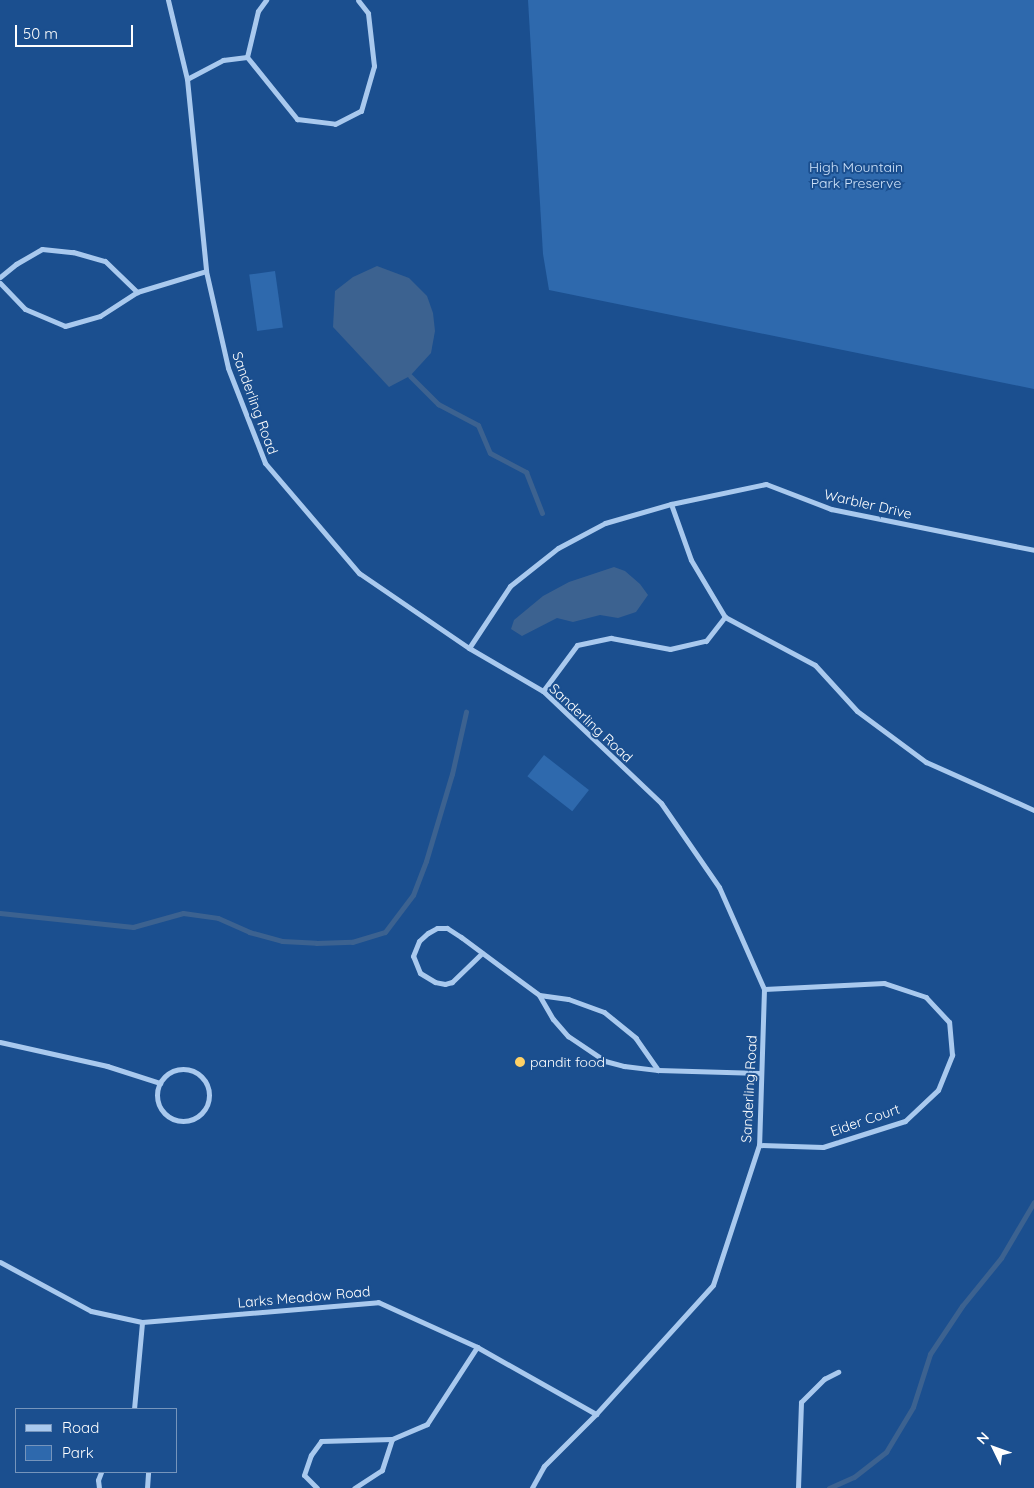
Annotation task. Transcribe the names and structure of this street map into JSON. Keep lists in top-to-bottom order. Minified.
{"streets":{"street":["Sanderling Road","Warbler Drive","Eider Court","Larks Meadow Road"]},"crossings":[["Sanderling Road","Warbler Drive"],["Sanderling Road","Eider Court"],["Sanderling Road","Larks Meadow Road"]],"parks":["High Mountain Park Preserve"],"places":["pandit food"],"legend":["Road","Park"],"scale_bar":"50 m","north":"top left"}
